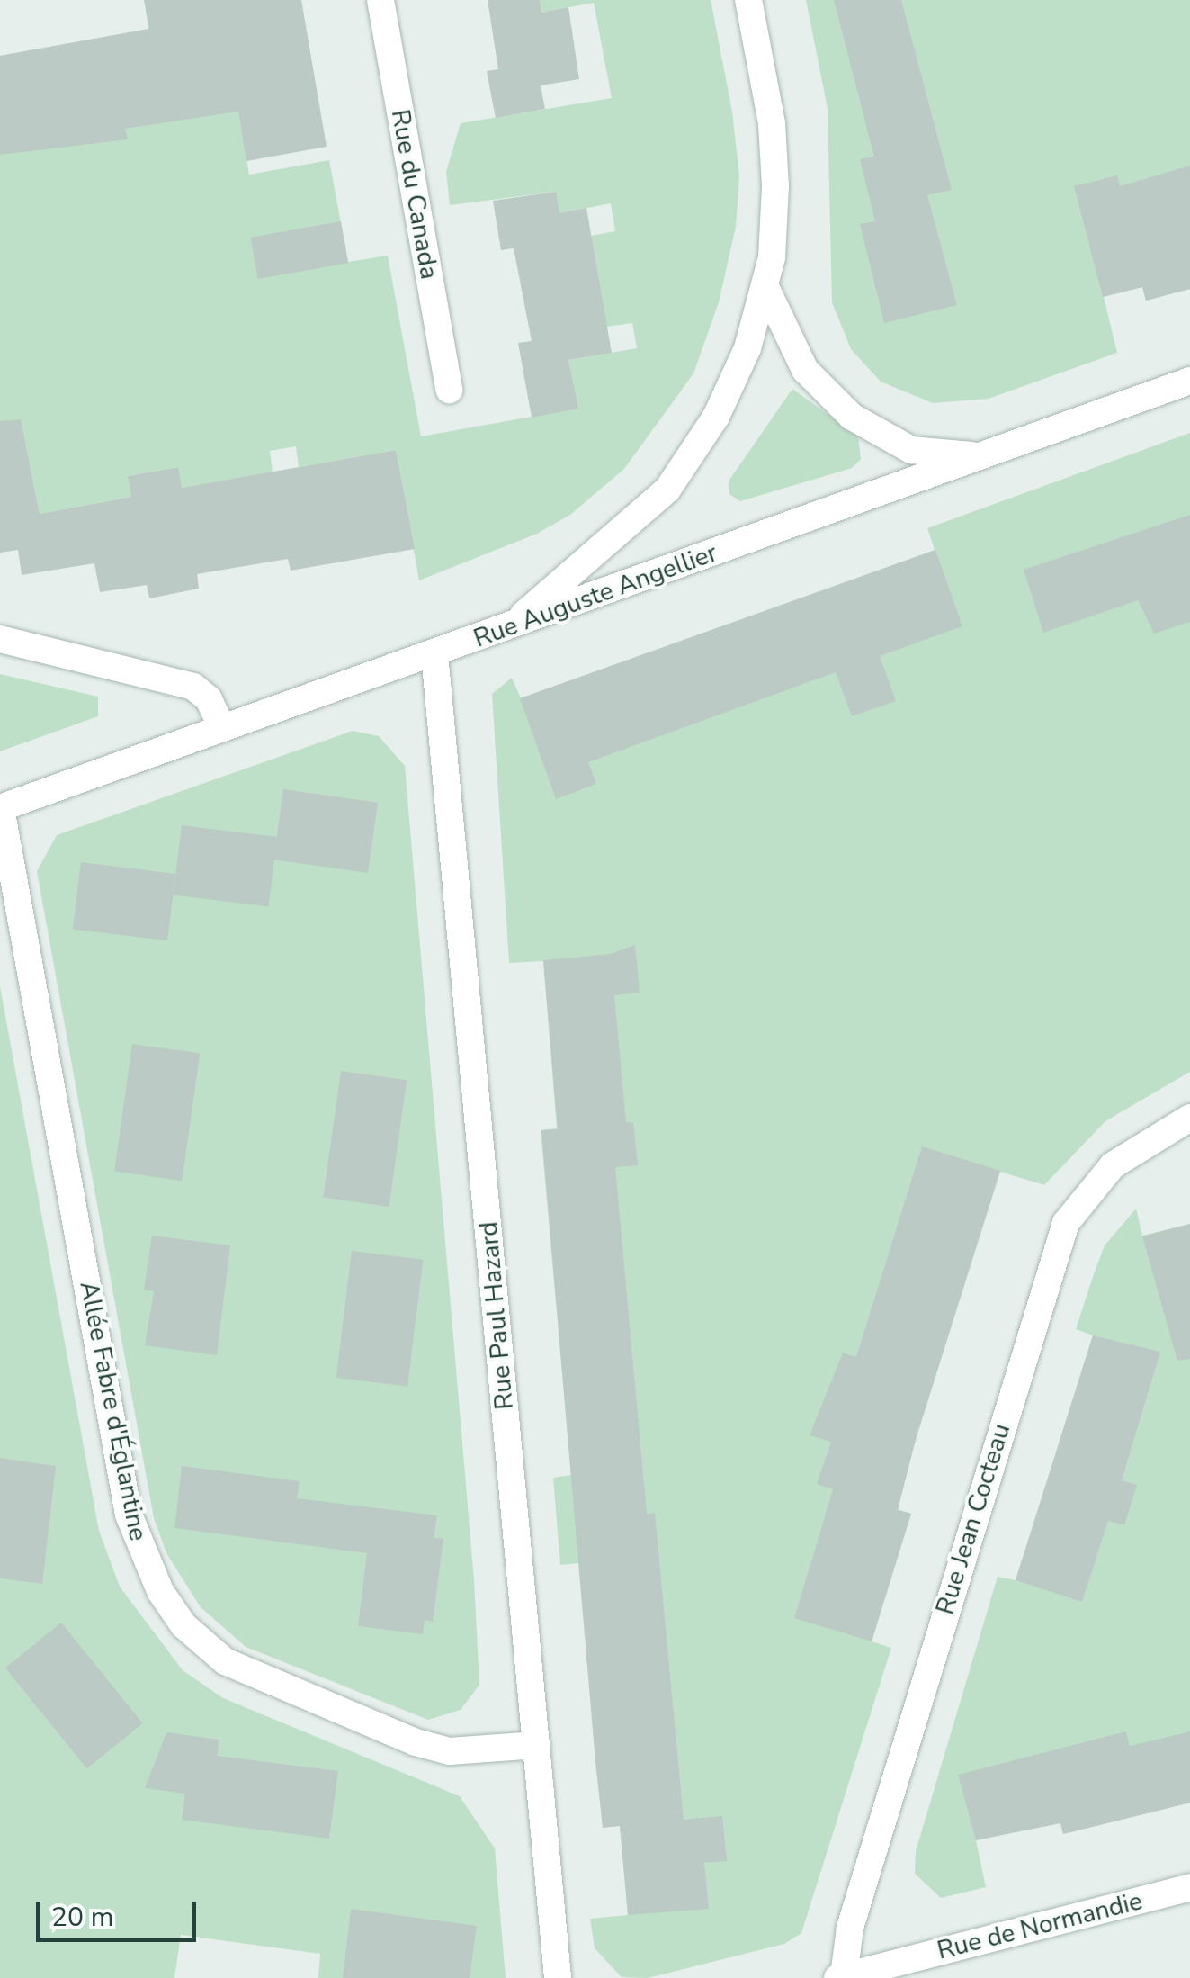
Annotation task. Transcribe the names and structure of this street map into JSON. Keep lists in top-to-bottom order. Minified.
{"streets":{"street":["Rue du Canada","Rue Auguste Angellier","Rue Paul Hazard","Allée Fabre d'Églantine","Rue Jean Cocteau","Rue de Normandie"]},"crossings":[["Rue Auguste Angellier","Rue Paul Hazard"],["Rue Auguste Angellier","Allée Fabre d'Églantine"],["Rue Paul Hazard","Allée Fabre d'Églantine"],["Rue Jean Cocteau","Rue de Normandie"]],"scale_bar":"20 m"}
